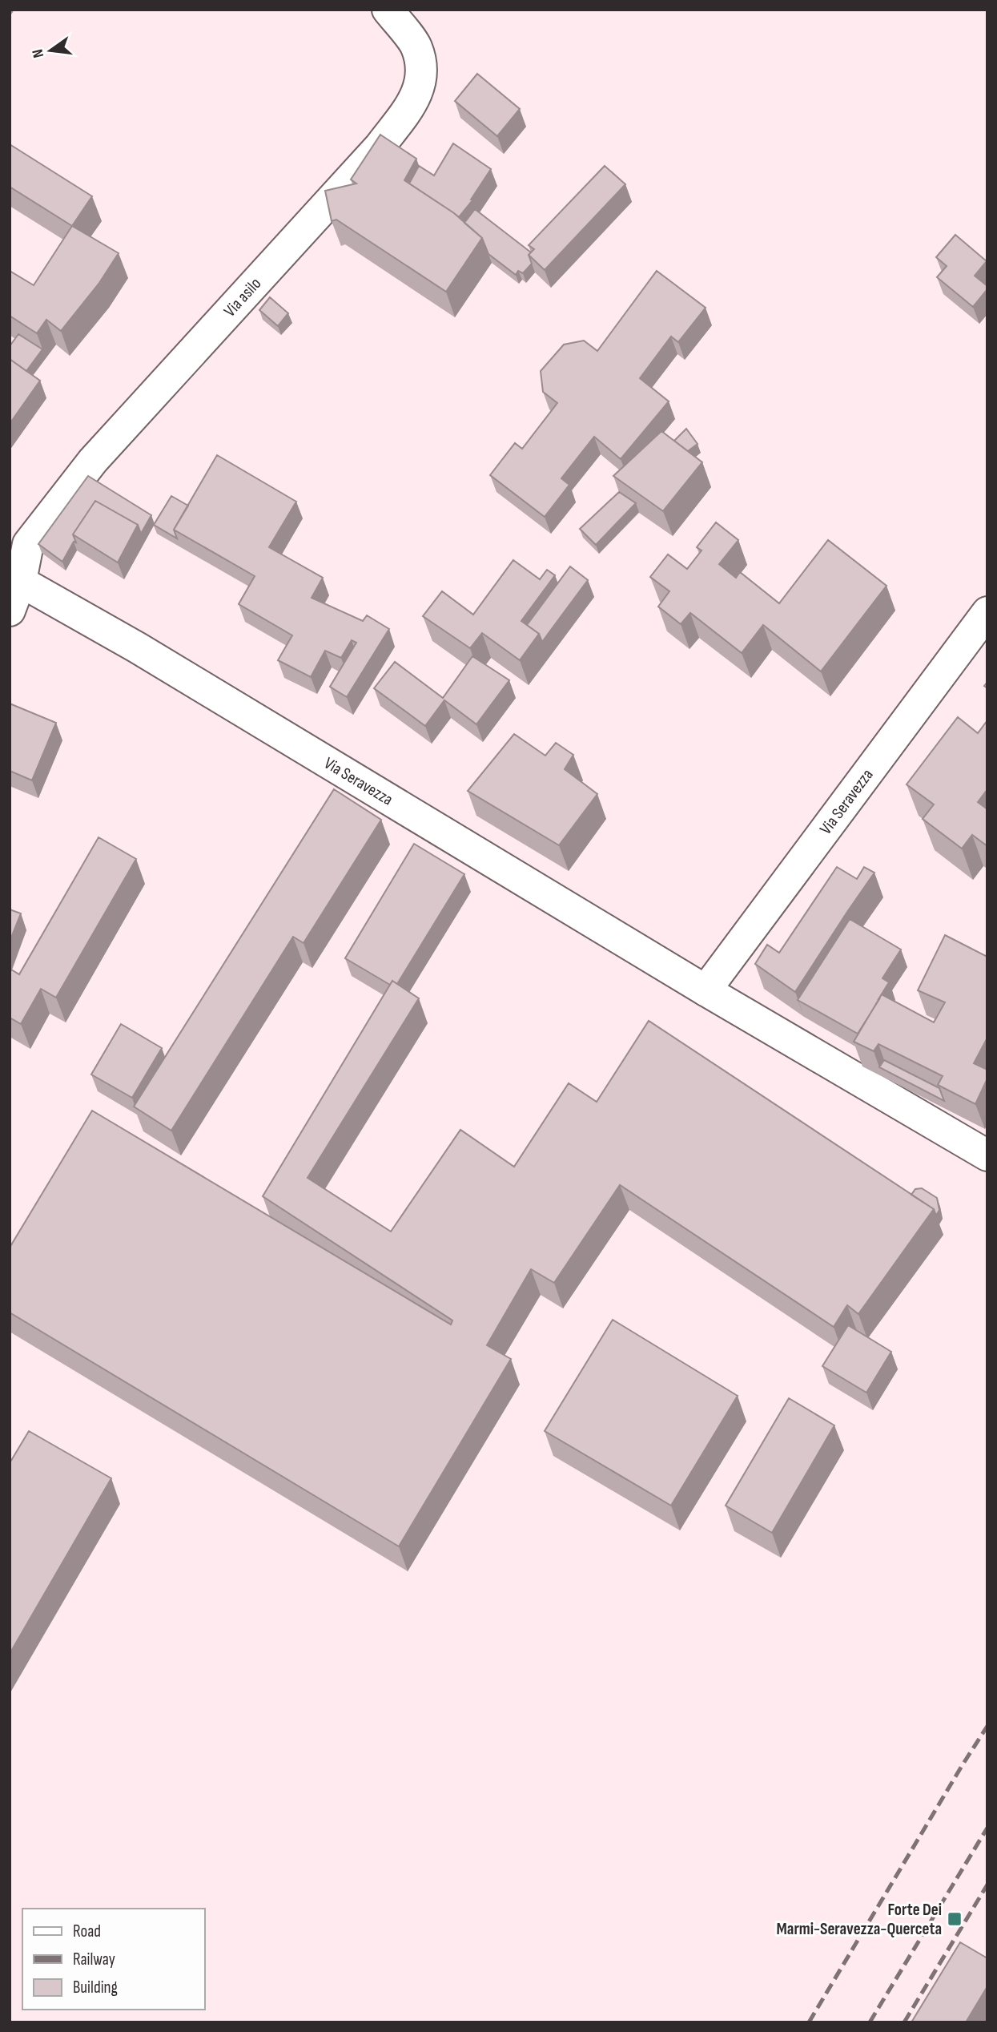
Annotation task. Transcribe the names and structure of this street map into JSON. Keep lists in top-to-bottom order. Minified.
{"streets":{"street":["Via asilo","Via Seravezza"]},"crossings":[["Via asilo","Via Seravezza"]],"places":{"transit":["Forte Dei Marmi-Seravezza-Querceta"]},"legend":["Road","Railway","Building"],"north":"left"}
